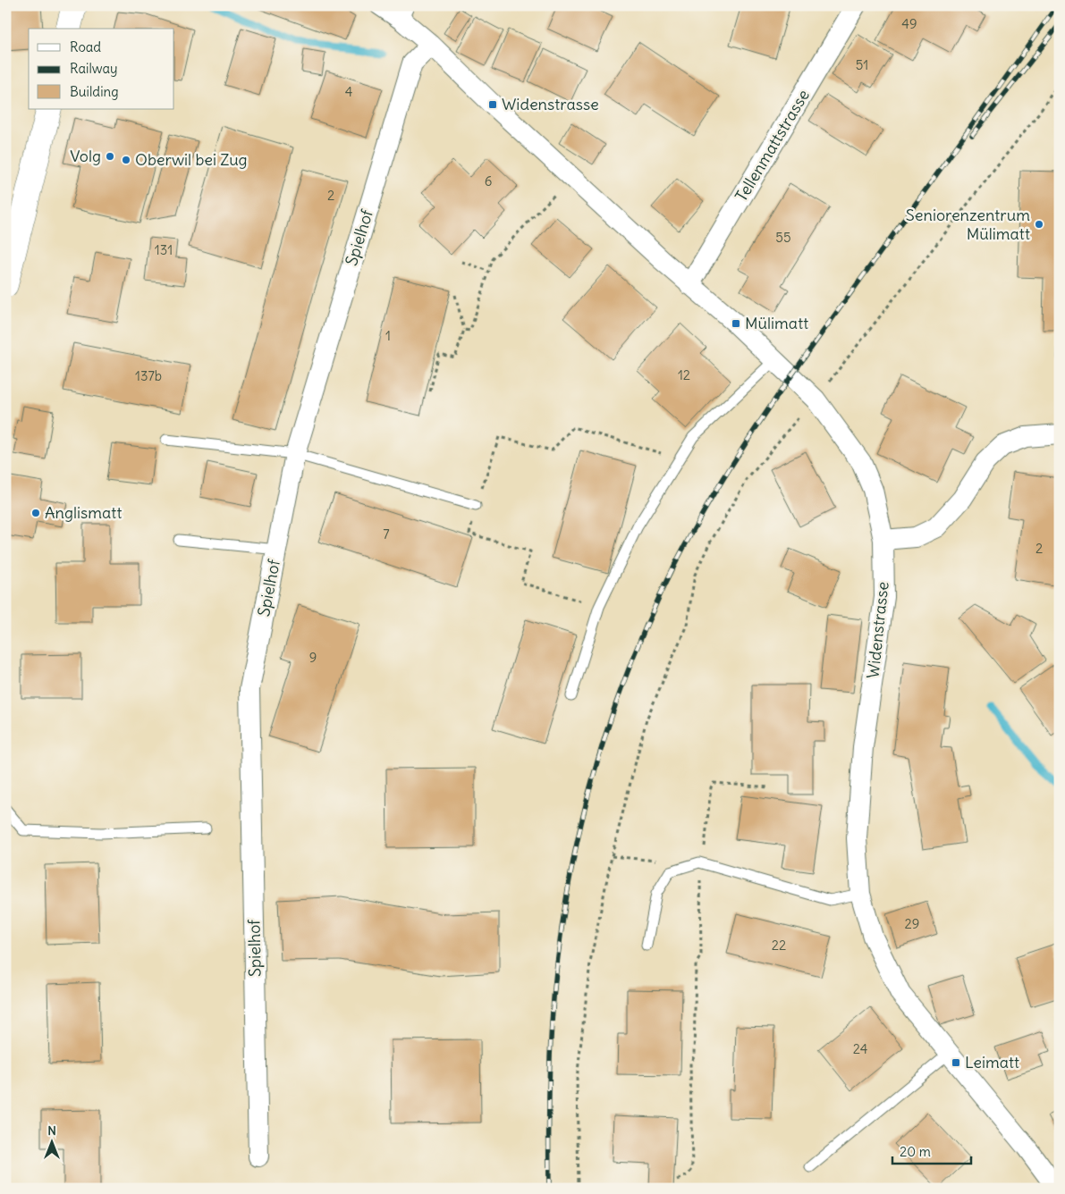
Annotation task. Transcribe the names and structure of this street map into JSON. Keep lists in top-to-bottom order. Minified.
{"streets":{"street":["Tellenmattstrasse","Spielhof","Widenstrasse"]},"crossings":[["Tellenmattstrasse","Widenstrasse"],["Spielhof","Widenstrasse"]],"places":{"transit":["Widenstrasse","Mülimatt","Leimatt"],"other":["Volg","Oberwil bei Zug","Seniorenzentrum Mülimatt","Anglismatt"]},"house_numbers":["49","51","4","6","2","55","131","1","12","137b","7","2","9","29","22","24"],"legend":["Road","Railway","Building"],"scale_bar":"20 m","north":"top"}
